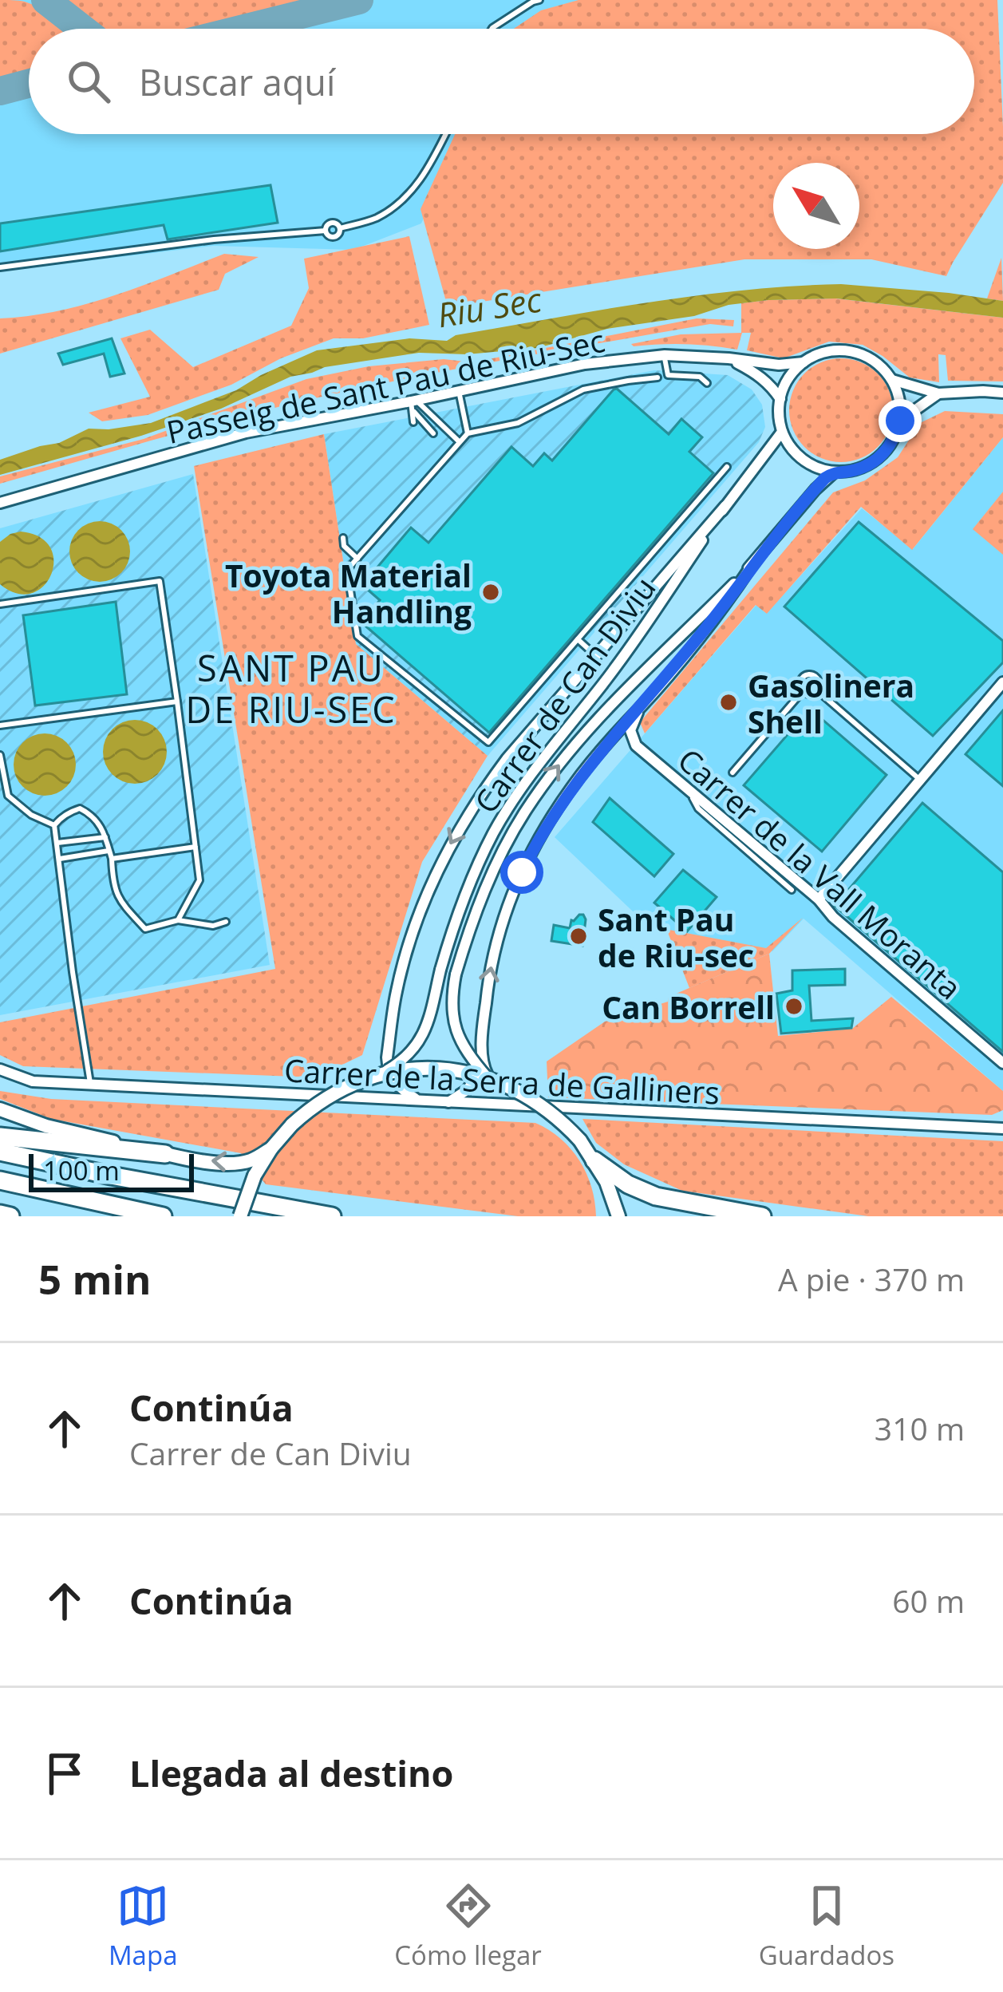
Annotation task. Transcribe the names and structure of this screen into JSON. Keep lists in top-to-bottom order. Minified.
{"streets":{"street":["Passeig de Sant Pau de Riu-Sec","Carrer de Can Diviu","Carrer de la Vall Moranta","Carrer de la Serra de Galliners"]},"crossings":[["Passeig de Sant Pau de Riu-Sec","Carrer de Can Diviu"],["Carrer de Can Diviu","Carrer de la Vall Moranta"],["Carrer de Can Diviu","Carrer de la Serra de Galliners"]],"districts":["SANT PAU DE RIU-SEC"],"water":["Riu Sec"],"places":["Toyota Material Handling","Gasolinera Shell","Sant Pau de Riu-sec","Can Borrell"],"scale_bar":"100 m","north":"top left","page":{"search":"Buscar aquí","scale":"100 m","heading":["5 min","A pie · 370 m"],"list":[["Continúa","Carrer de Can Diviu","310 m"],["Continúa","60 m"],"Llegada al destino"],"nav":["Mapa","Cómo llegar","Guardados"]}}
